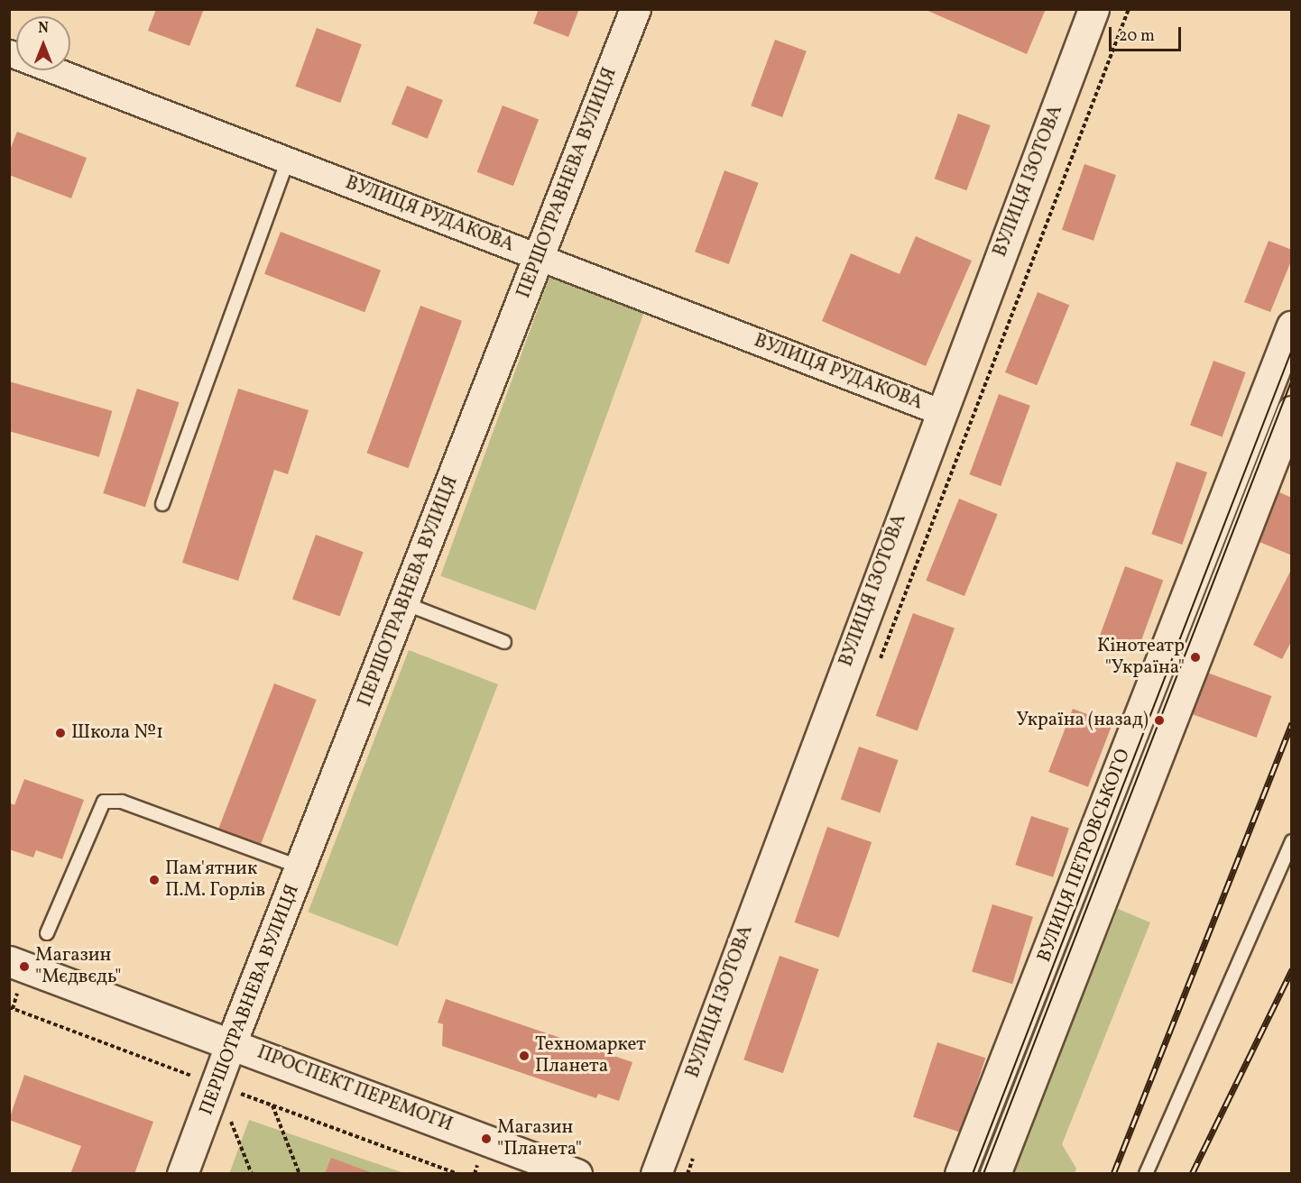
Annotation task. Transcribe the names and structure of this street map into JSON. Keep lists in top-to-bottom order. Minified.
{"streets":{"main road":["ВУЛИЦЯ ІЗОТОВА","ПЕРШОТРАВНЕВА ВУЛИЦЯ","ВУЛИЦЯ ПЕТРОВСЬКОГО","ПРОСПЕКТ ПЕРЕМОГИ"],"street":["ВУЛИЦЯ РУДАКОВА"]},"crossings":[["ВУЛИЦЯ ІЗОТОВА","ВУЛИЦЯ РУДАКОВА"],["ПЕРШОТРАВНЕВА ВУЛИЦЯ","ВУЛИЦЯ РУДАКОВА"],["ПЕРШОТРАВНЕВА ВУЛИЦЯ","ПРОСПЕКТ ПЕРЕМОГИ"]],"places":["Кінотеатр \"Україна\"","Україна (назад)","Школа №1","Пам'ятник П.М. Горлів","Магазин \"Мєдвєдь\"","Техномаркет Планета","Магазин \"Планета\""],"scale_bar":"20 m","north":"top"}
